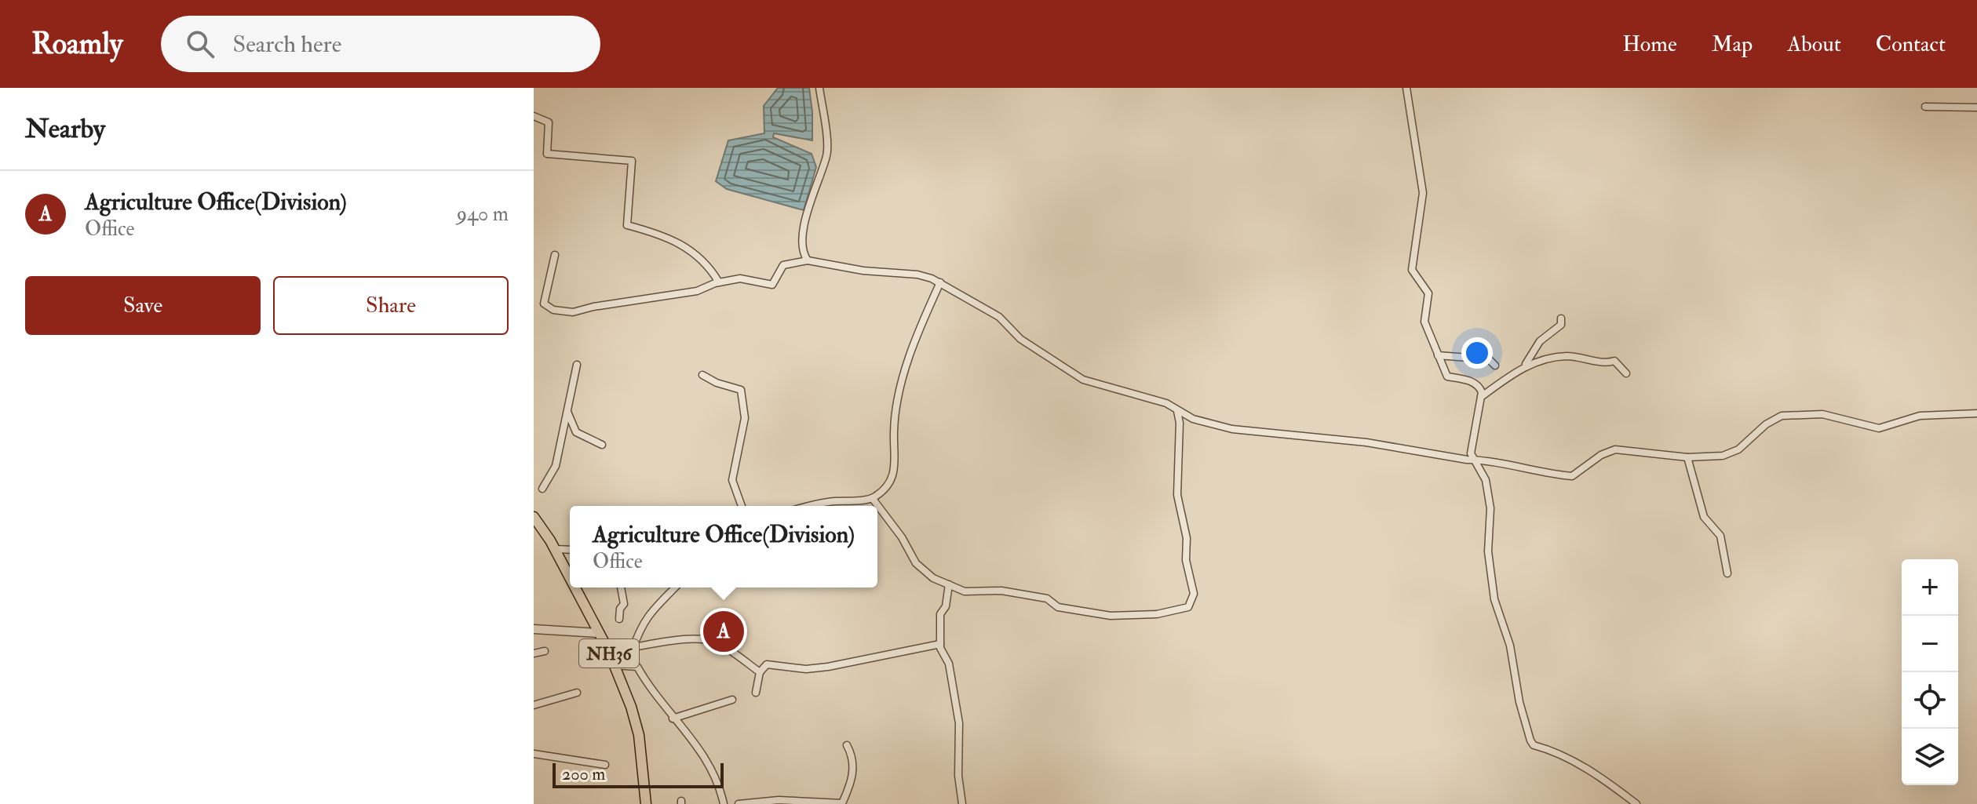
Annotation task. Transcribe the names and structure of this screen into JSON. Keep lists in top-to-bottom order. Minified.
{"streets":{"highway":["NH36"]},"scale_bar":"200 m","page":{"header":"Roamly","search":"Search here","nav":["Home","Map","About","Contact"],"heading":"Nearby","list":[{"mark":"A","name":"Agriculture Office(Division)","note":"Office","value":"940 m"}],"buttons":["Save","Share"],"popup":["Agriculture Office(Division)","Office"],"map_buttons":["+","−"],"pins":"A","scale":"200 m"}}
